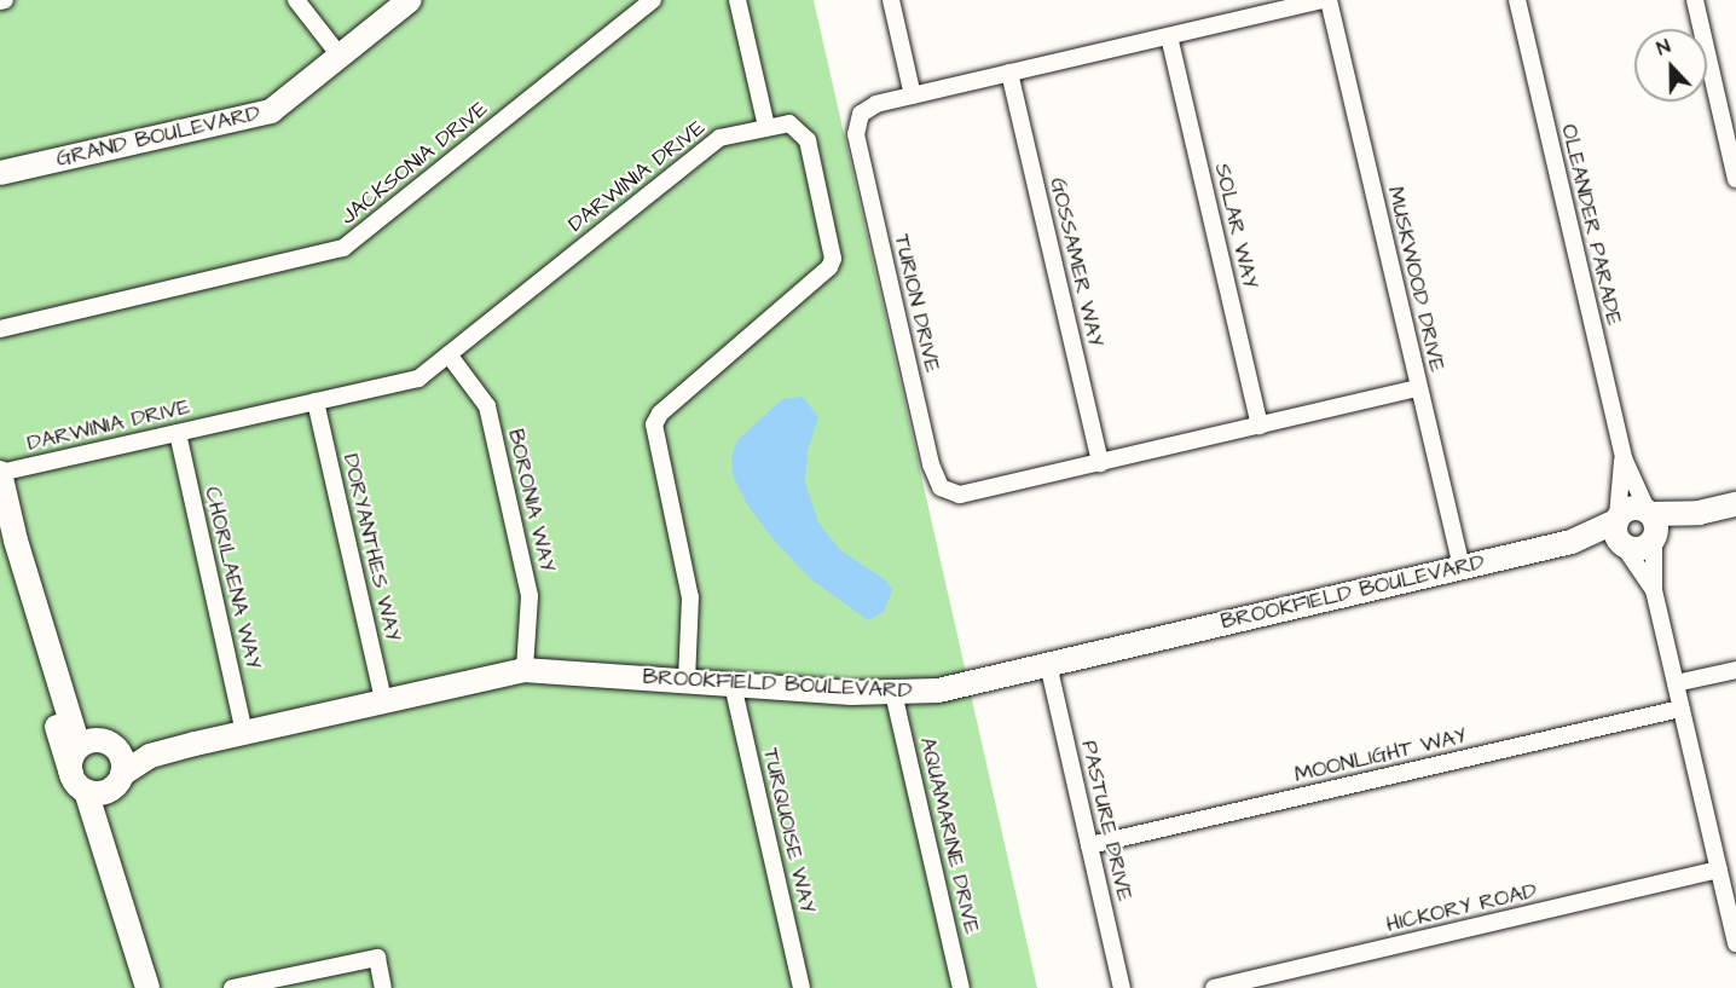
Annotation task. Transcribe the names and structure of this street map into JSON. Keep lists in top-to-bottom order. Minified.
{"streets":{"street":["GRAND BOULEVARD","JACKSONIA DRIVE","DARWINIA DRIVE","OLEANDER PARADE","SOLAR WAY","GOSSAMER WAY","MUSKWOOD DRIVE","TURION DRIVE","BORONIA WAY","DORYANTHES WAY","CHORILAENA WAY","BROOKFIELD BOULEVARD","MOONLIGHT WAY","PASTURE DRIVE","TURQUOISE WAY","AQUAMARINE DRIVE","HICKORY ROAD"]},"crossings":[["DARWINIA DRIVE","BORONIA WAY"],["DARWINIA DRIVE","DORYANTHES WAY"],["DARWINIA DRIVE","CHORILAENA WAY"],["DARWINIA DRIVE","BROOKFIELD BOULEVARD"],["OLEANDER PARADE","BROOKFIELD BOULEVARD"],["SOLAR WAY","TURION DRIVE"],["GOSSAMER WAY","TURION DRIVE"],["MUSKWOOD DRIVE","TURION DRIVE"],["MUSKWOOD DRIVE","BROOKFIELD BOULEVARD"],["BORONIA WAY","BROOKFIELD BOULEVARD"],["DORYANTHES WAY","BROOKFIELD BOULEVARD"],["CHORILAENA WAY","BROOKFIELD BOULEVARD"],["BROOKFIELD BOULEVARD","PASTURE DRIVE"],["BROOKFIELD BOULEVARD","TURQUOISE WAY"],["BROOKFIELD BOULEVARD","AQUAMARINE DRIVE"],["MOONLIGHT WAY","PASTURE DRIVE"]],"north":"top"}
